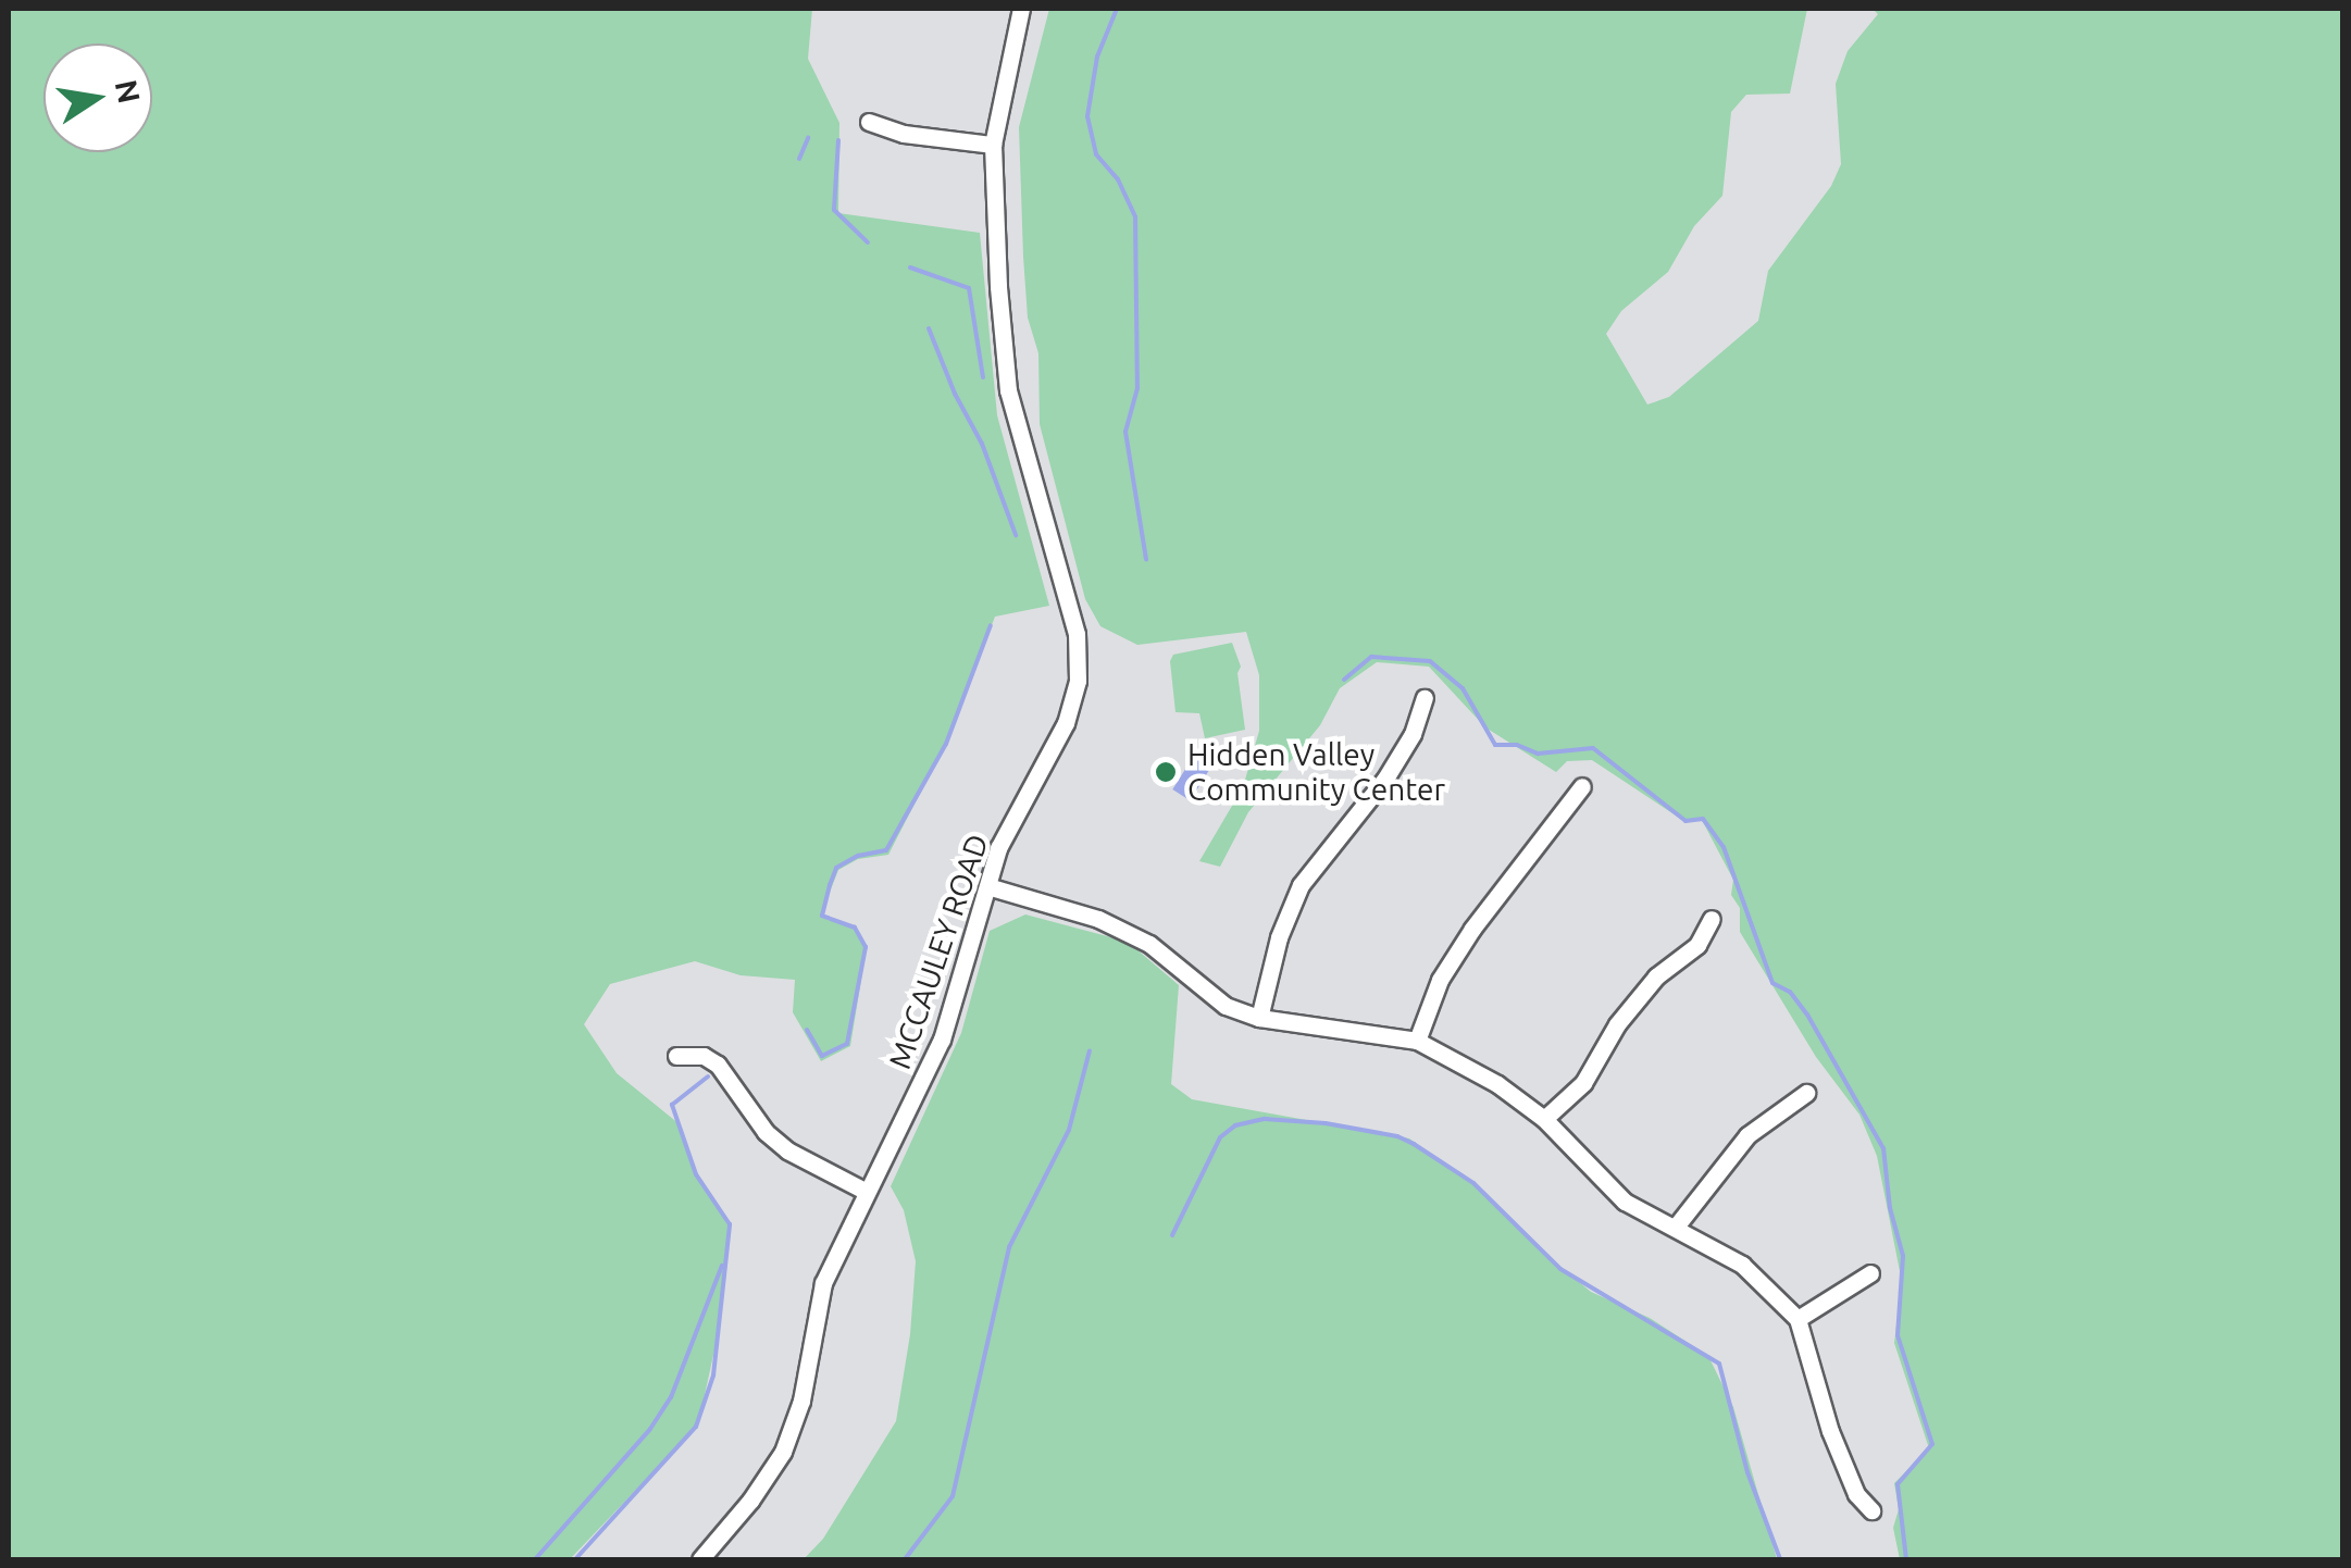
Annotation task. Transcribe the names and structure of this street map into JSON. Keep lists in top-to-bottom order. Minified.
{"streets":{"street":["MCCAULEY ROAD"]},"places":["Hidden Valley Community Center"],"north":"right"}
